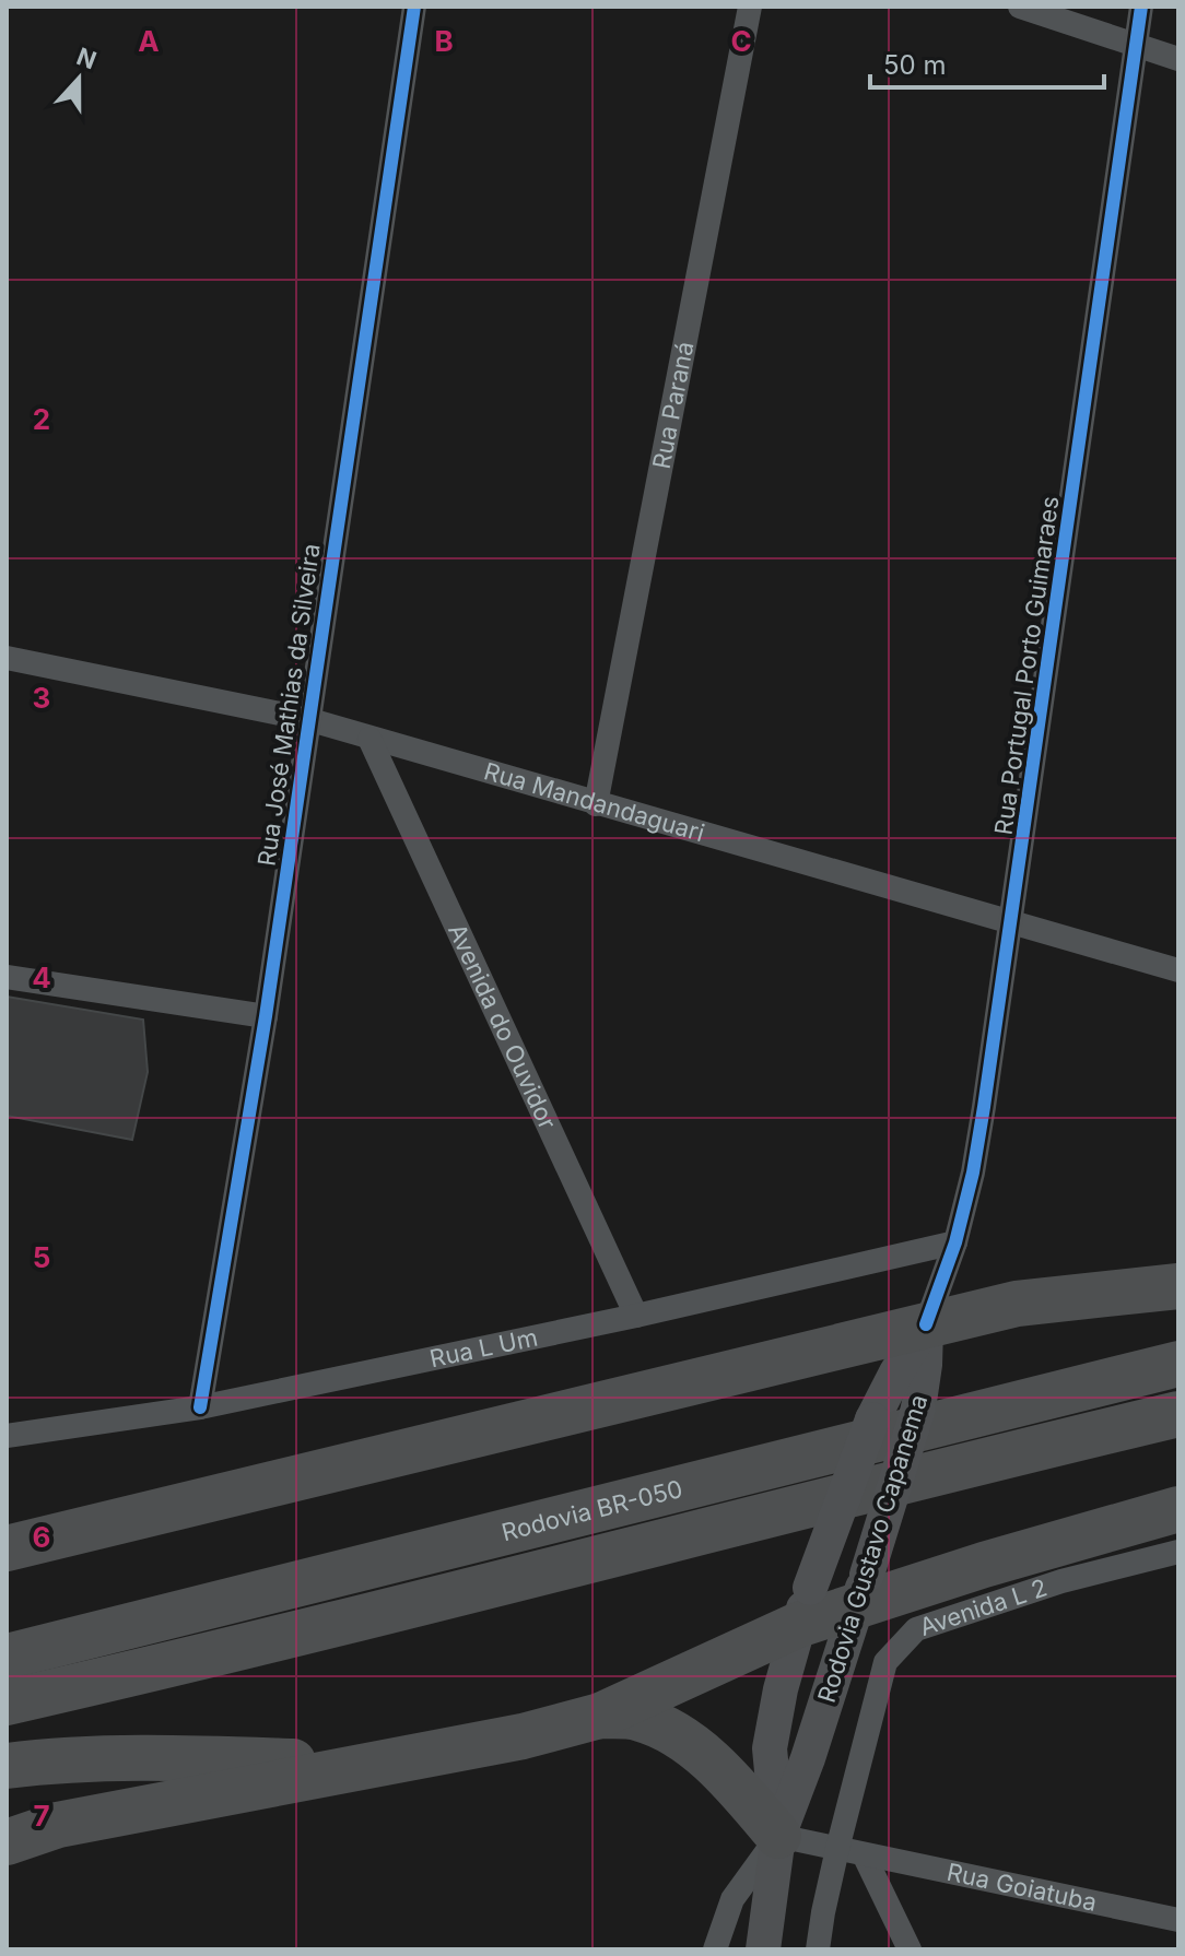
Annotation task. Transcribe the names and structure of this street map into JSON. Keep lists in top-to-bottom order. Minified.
{"streets":{"highway":["Rodovia BR-050"],"main road":["Rodovia Gustavo Capanema"],"street":["Rua Paraná","Rua Portugal Porto Guimaraes","Rua José Mathias da Silveira","Rua Mandandaguari","Avenida do Ouvidor","Rua L Um","Avenida L 2","Rua Goiatuba"]},"crossings":[["Rua Paraná","Rua Mandandaguari"],["Rua Portugal Porto Guimaraes","Rua Mandandaguari"],["Rua Portugal Porto Guimaraes","Rua L Um"],["Rua Portugal Porto Guimaraes","Rodovia Gustavo Capanema"],["Rua José Mathias da Silveira","Rua Mandandaguari"],["Rua José Mathias da Silveira","Rua L Um"],["Rua Mandandaguari","Avenida do Ouvidor"],["Avenida do Ouvidor","Rua L Um"],["Rodovia Gustavo Capanema","Rua Goiatuba"],["Avenida L 2","Rua Goiatuba"]],"scale_bar":"50 m","north":"top","grid":{"columns":["A","B","C"],"rows":["2","3","4","5","6","7"]}}
